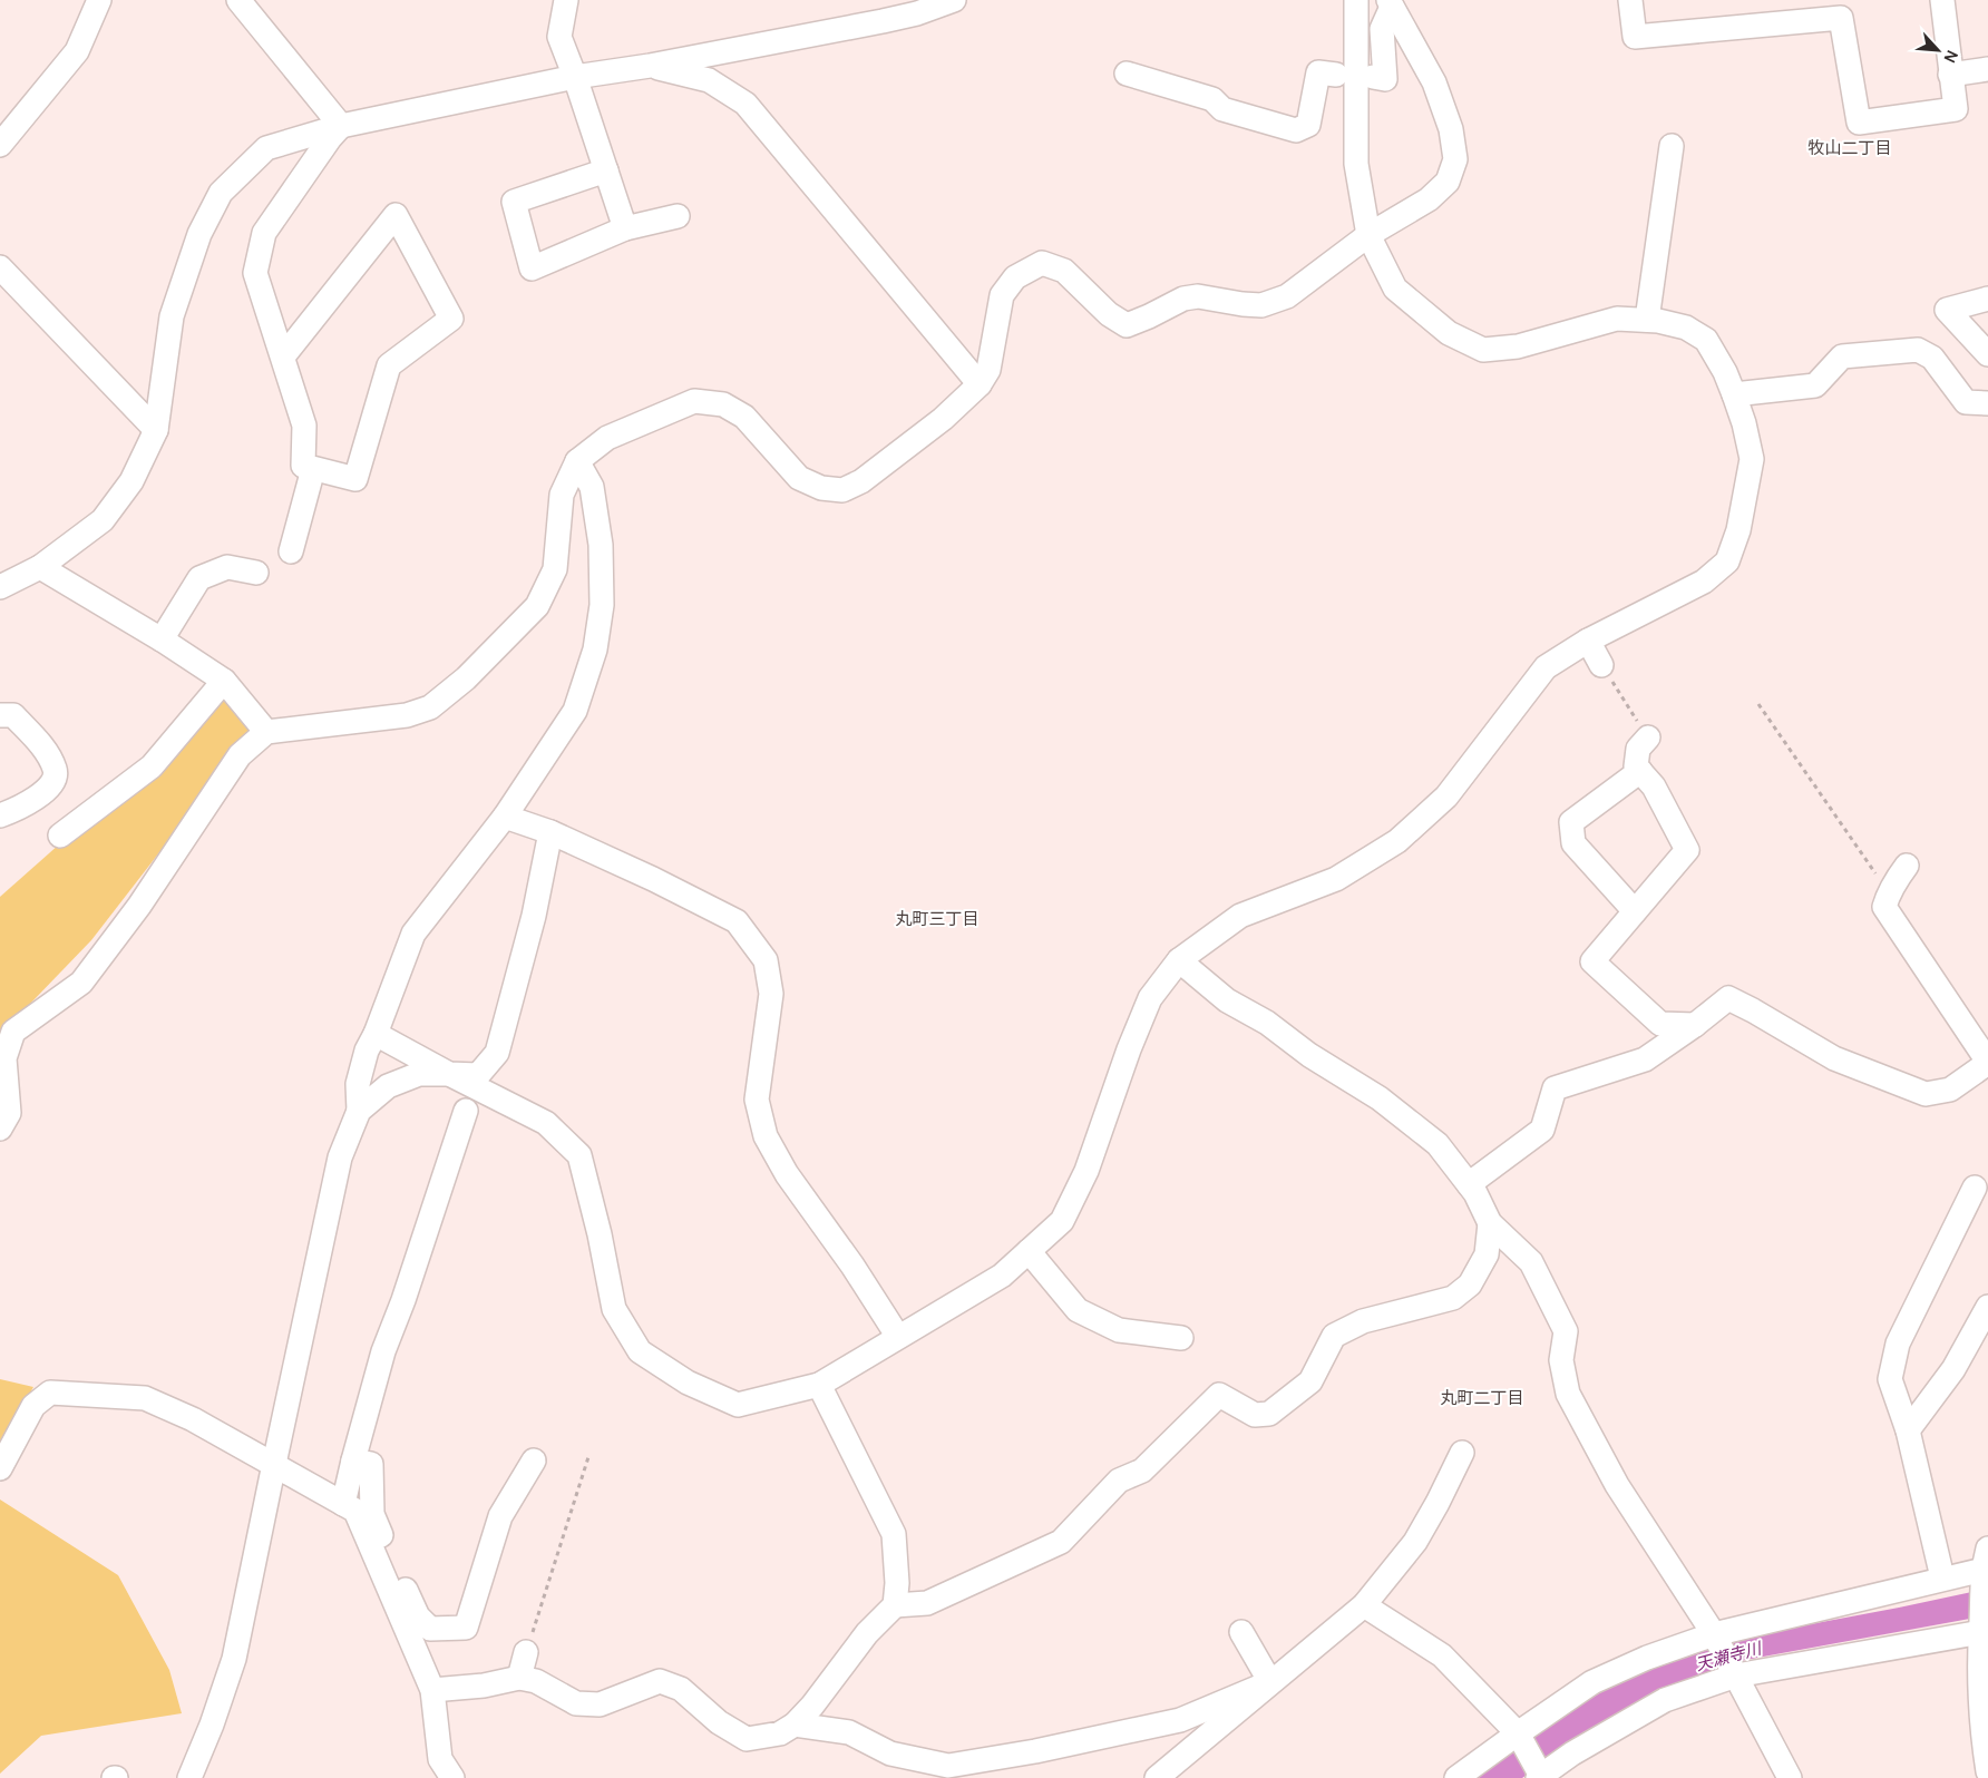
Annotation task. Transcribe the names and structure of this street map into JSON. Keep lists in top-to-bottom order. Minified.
{"districts":["牧山二丁目","丸町三丁目","丸町二丁目"],"water":["天瀬寺川"],"north":"bottom right"}
